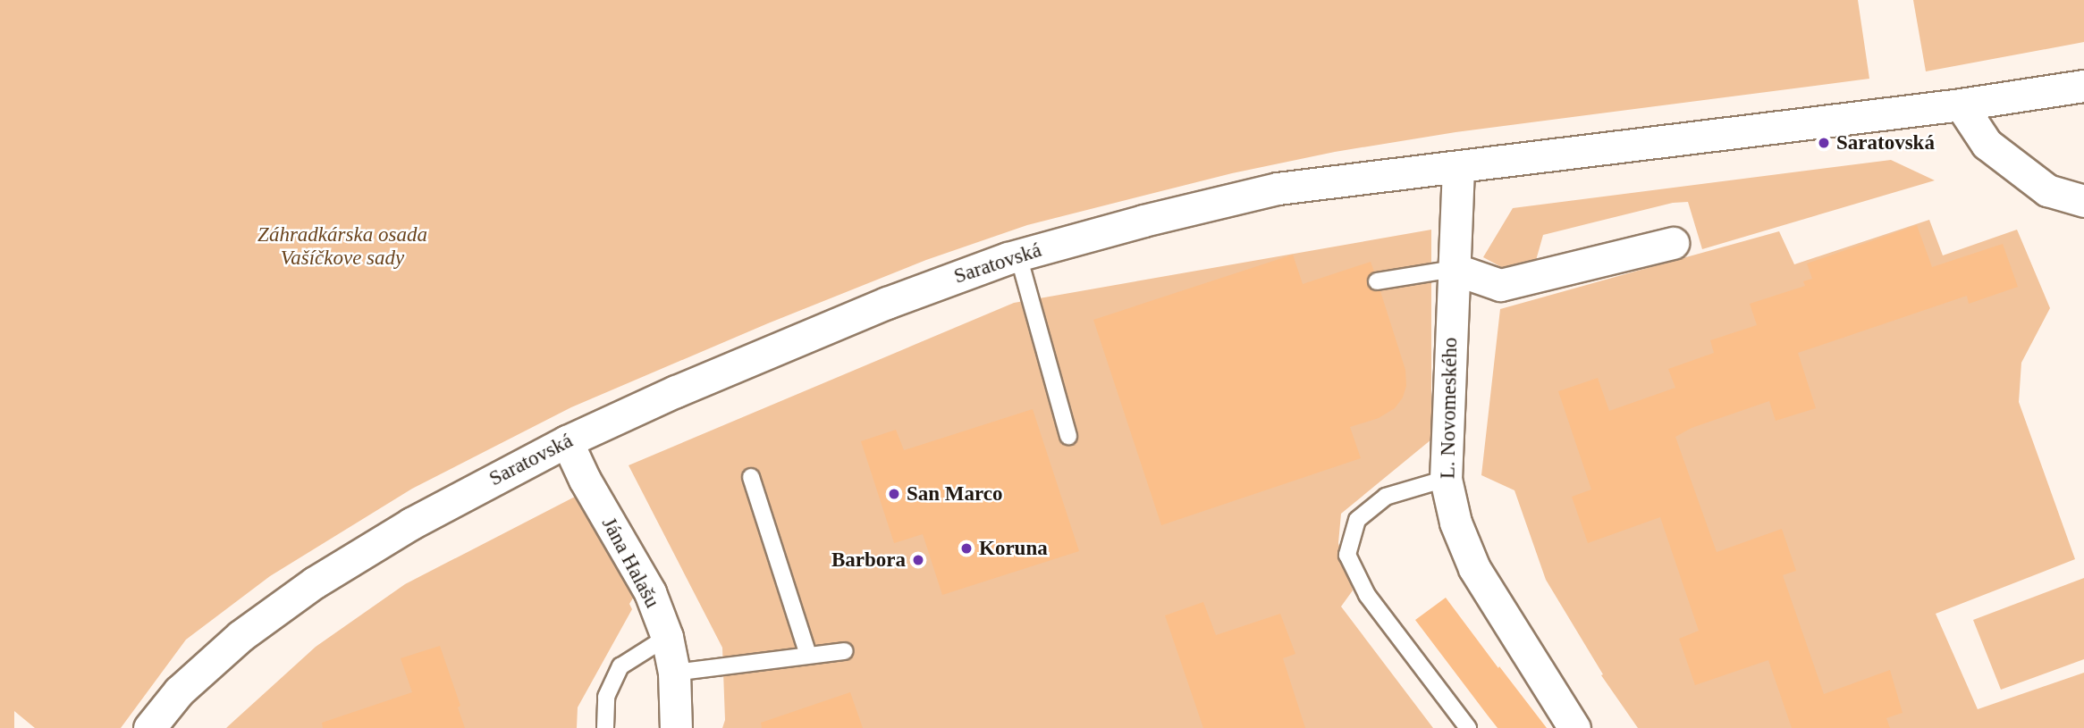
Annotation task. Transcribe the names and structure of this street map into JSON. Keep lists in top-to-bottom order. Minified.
{"streets":{"street":["Saratovská","L. Novomeského","Jána Halašu"]},"crossings":[["Saratovská","L. Novomeského"],["Saratovská","Jána Halašu"]],"parks":["Záhradkárska osada Vašíčkove sady"],"places":["Saratovská","San Marco","Koruna","Barbora"]}
